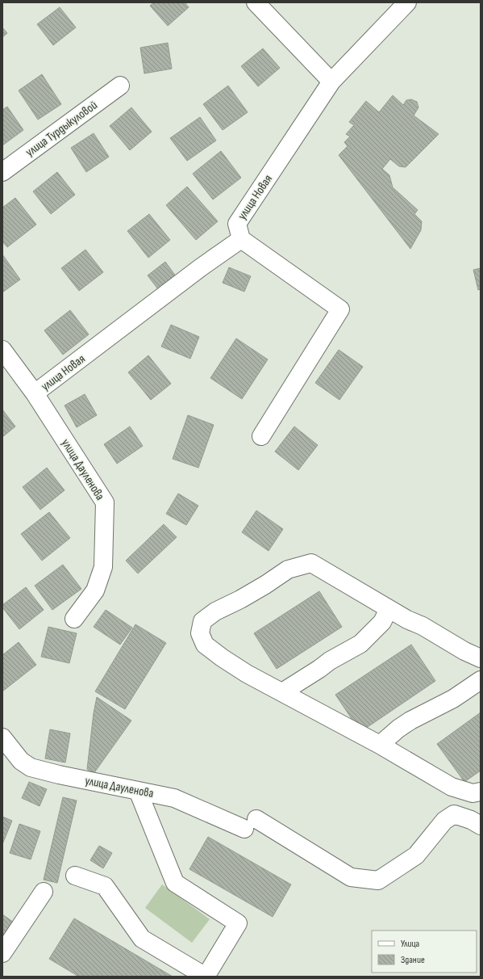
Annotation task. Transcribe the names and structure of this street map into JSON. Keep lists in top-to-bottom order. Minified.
{"streets":{"street":["улица Турдыкуловой","улица Новая","улица Дауленова"]},"crossings":[["улица Новая","улица Дауленова"]],"legend":["Улица","Здание"]}
